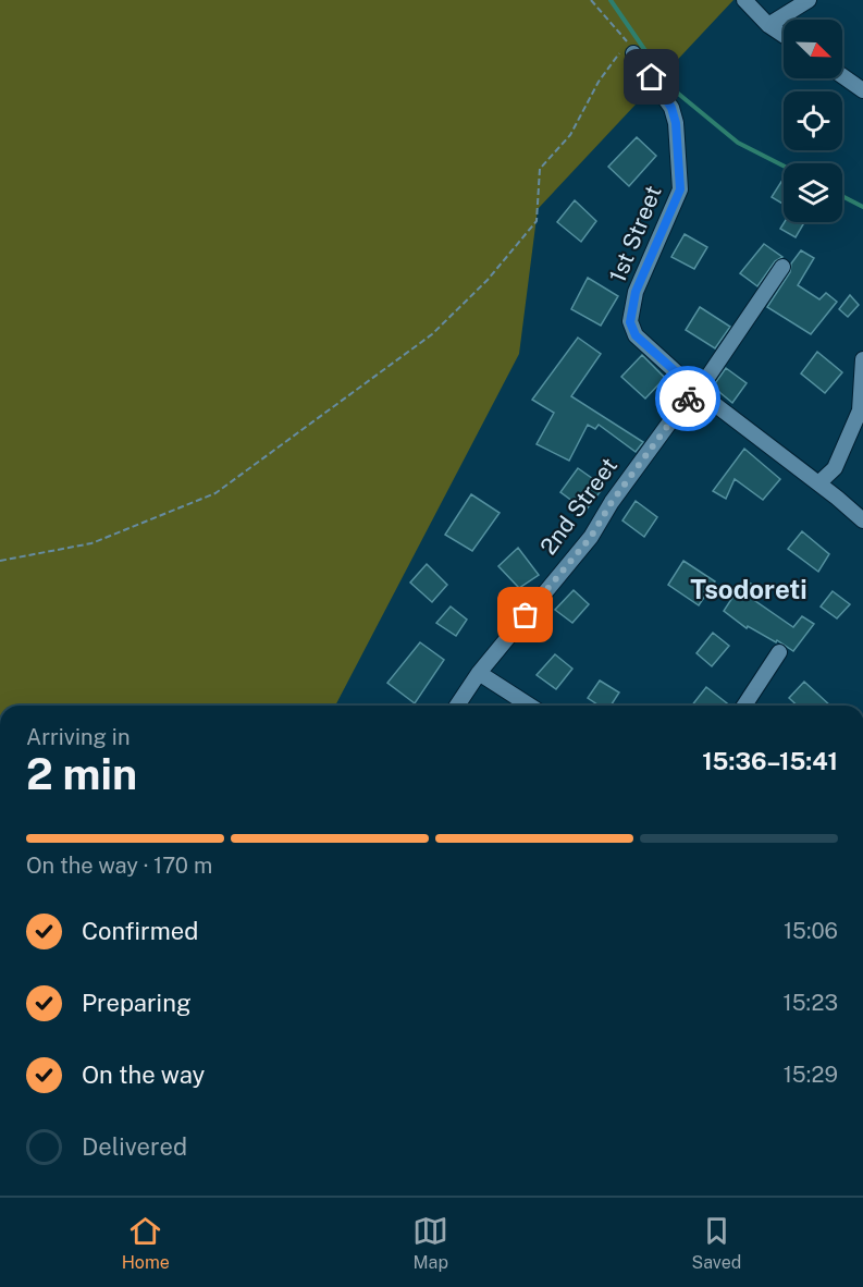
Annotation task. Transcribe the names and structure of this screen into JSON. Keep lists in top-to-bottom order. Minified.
{"streets":{"street":["1st Street","2nd Street"]},"crossings":[["1st Street","2nd Street"]],"districts":["Tsodoreti"],"north":"bottom right","page":{"heading":["2 min","Arriving in","15:36–15:41"],"bar":"On the way · 170 m","list":[["Confirmed","15:06"],["Preparing","15:23"],["On the way","15:29"],"Delivered"],"tabs":["Home","Map","Saved"]}}
